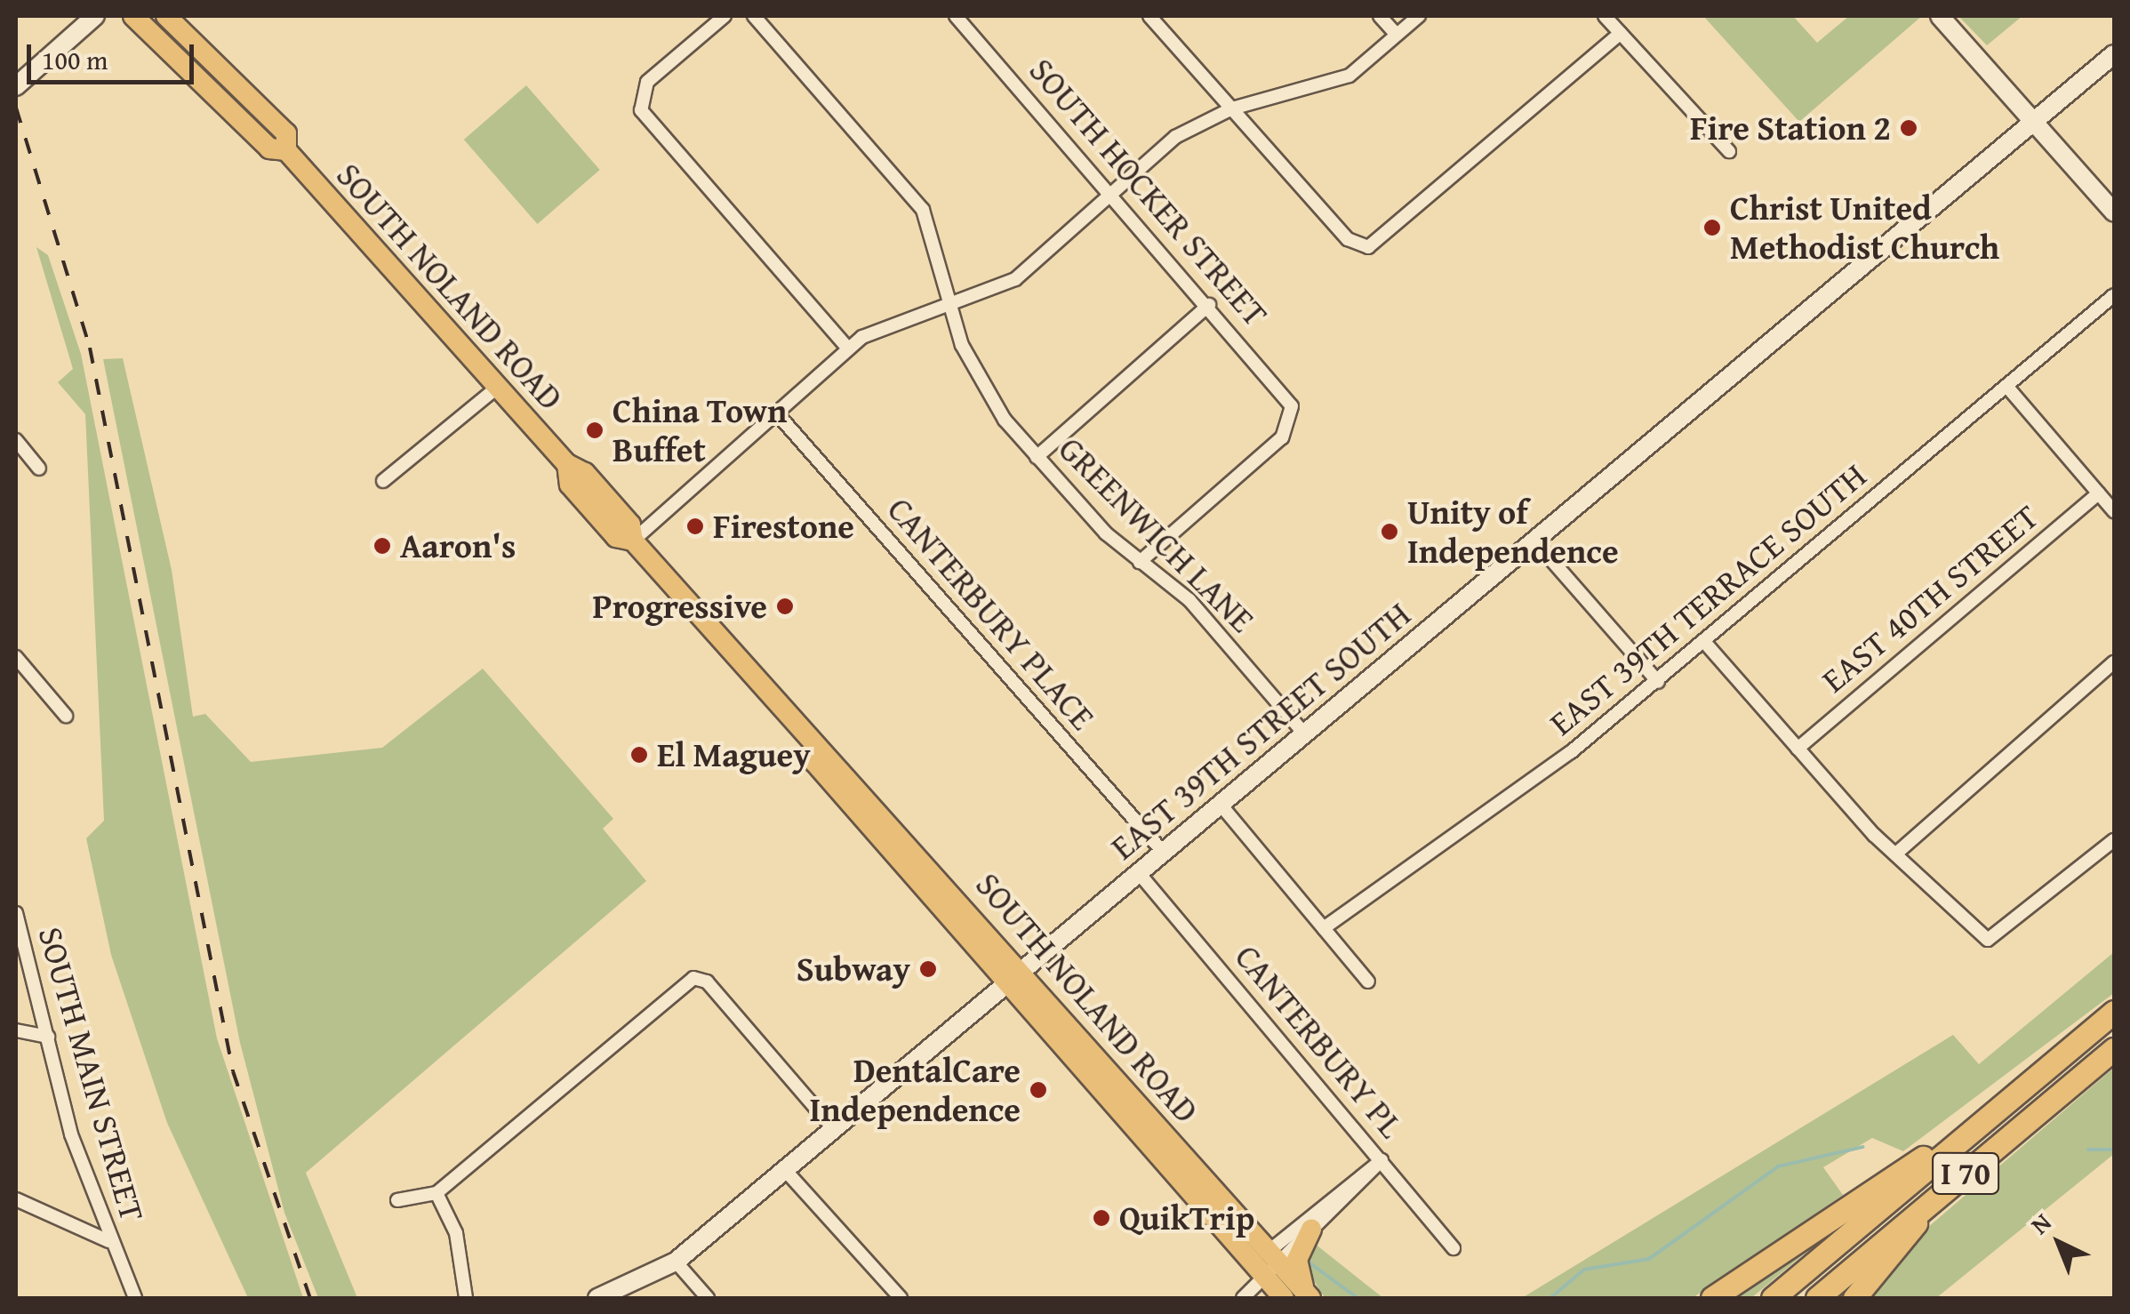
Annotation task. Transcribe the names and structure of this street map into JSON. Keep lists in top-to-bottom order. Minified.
{"streets":{"highway":["I 70"],"main road":["SOUTH NOLAND ROAD","EAST 39TH STREET SOUTH"],"street":["SOUTH HOCKER STREET","GREENWICH LANE","EAST 40TH STREET","EAST 39TH TERRACE SOUTH","CANTERBURY PLACE","CANTERBURY PL","SOUTH MAIN STREET"]},"crossings":[["SOUTH HOCKER STREET","GREENWICH LANE"],["SOUTH NOLAND ROAD","EAST 39TH STREET SOUTH"],["GREENWICH LANE","EAST 39TH STREET SOUTH"],["CANTERBURY PLACE","EAST 39TH STREET SOUTH"],["EAST 39TH STREET SOUTH","CANTERBURY PL"]],"places":["Fire Station 2","Christ United Methodist Church","China Town Buffet","Firestone","Unity of Independence","Aaron's","Progressive","El Maguey","Subway","DentalCare Independence","QuikTrip"],"scale_bar":"100 m","north":"top left"}
